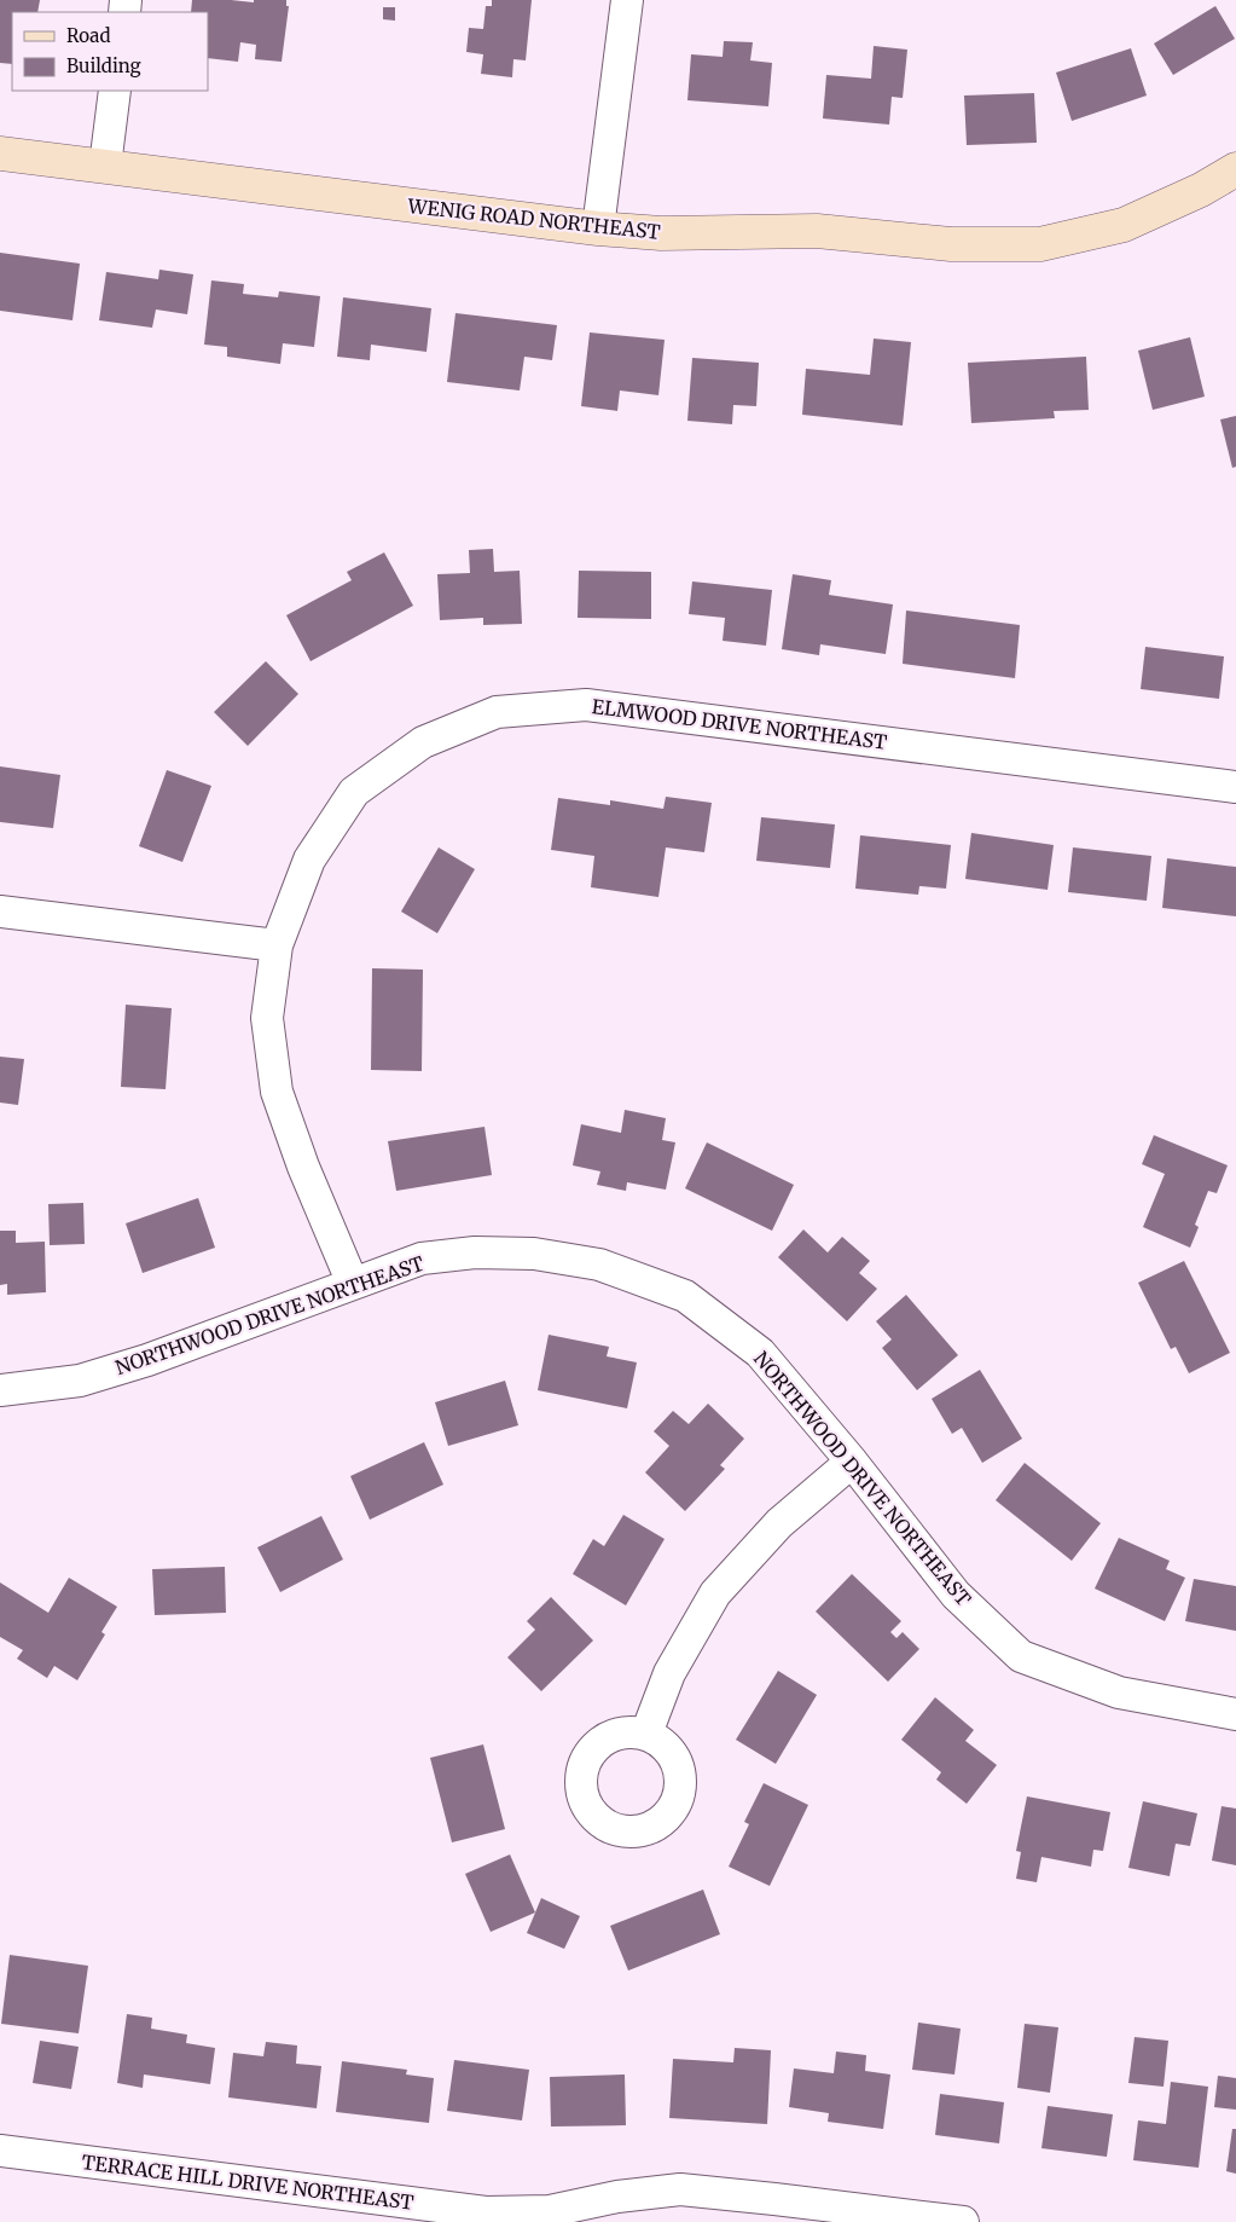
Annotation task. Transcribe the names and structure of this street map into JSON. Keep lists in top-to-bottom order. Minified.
{"streets":{"street":["WENIG ROAD NORTHEAST","ELMWOOD DRIVE NORTHEAST","NORTHWOOD DRIVE NORTHEAST","TERRACE HILL DRIVE NORTHEAST"]},"crossings":[["ELMWOOD DRIVE NORTHEAST","NORTHWOOD DRIVE NORTHEAST"]],"legend":["Road","Building"]}
